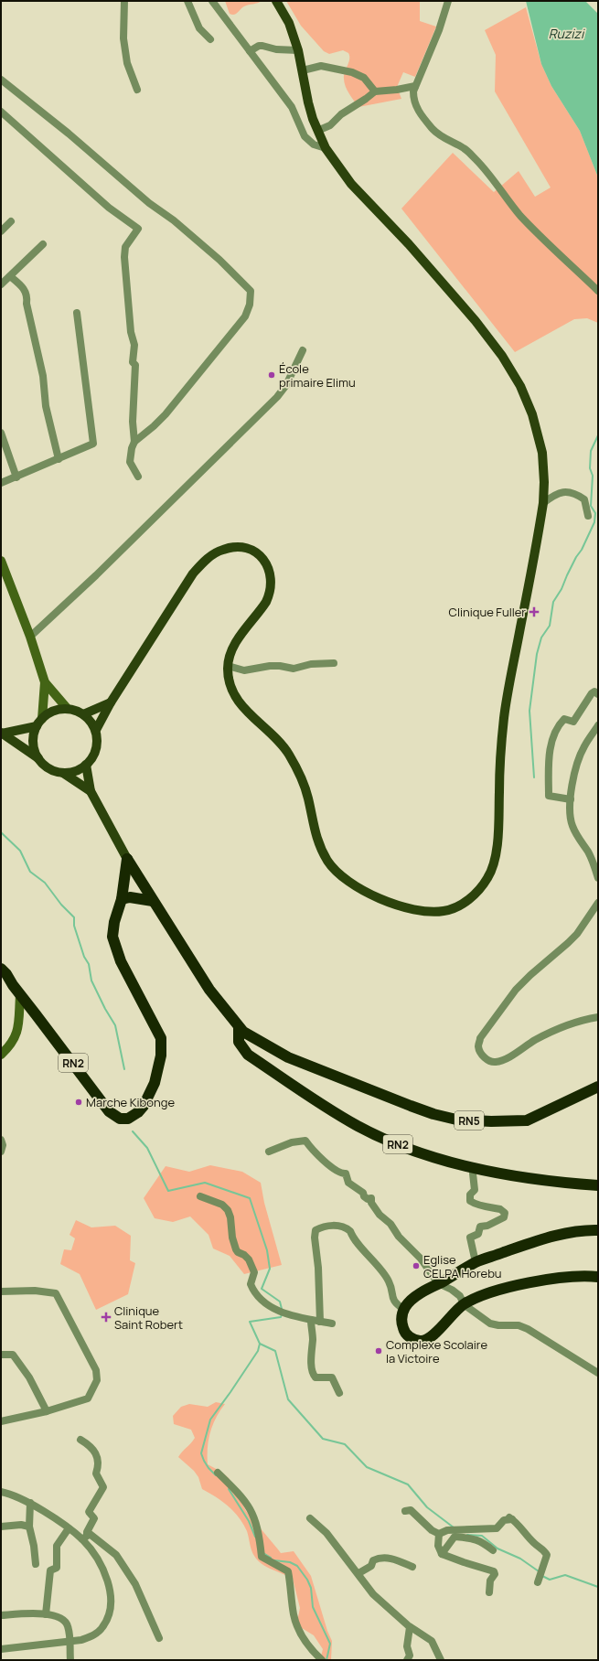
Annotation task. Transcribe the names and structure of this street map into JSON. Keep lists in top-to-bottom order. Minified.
{"streets":{"highway":["RN2","RN5"]},"crossings":[["RN2","RN5"]],"water":["Ruzizi"],"places":{"other":["École primaire Elimu","Marche Kibonge","Eglise CELPA Horebu","Complexe Scolaire la Victoire"],"health":["Clinique Fuller","Clinique Saint Robert"]}}
